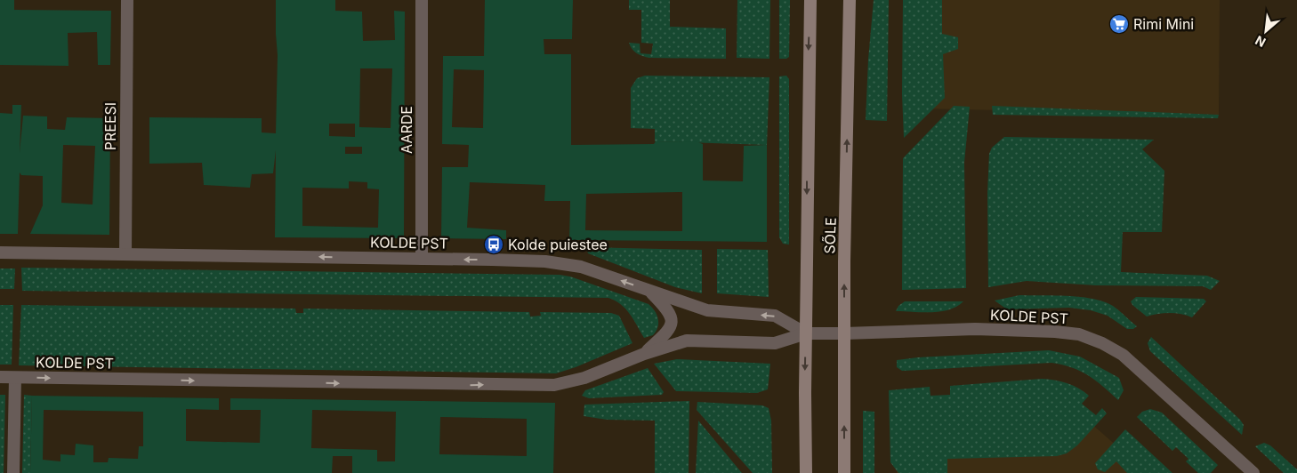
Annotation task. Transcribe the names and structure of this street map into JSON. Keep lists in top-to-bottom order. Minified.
{"streets":{"main road":["SÕLE"],"street":["PREESI","AARDE","KOLDE PST"]},"crossings":[["PREESI","KOLDE PST"],["AARDE","KOLDE PST"],["SÕLE","KOLDE PST"]],"places":{"supermarket":["Rimi Mini"],"bus stop":["Kolde puiestee"]},"north":"bottom left"}
